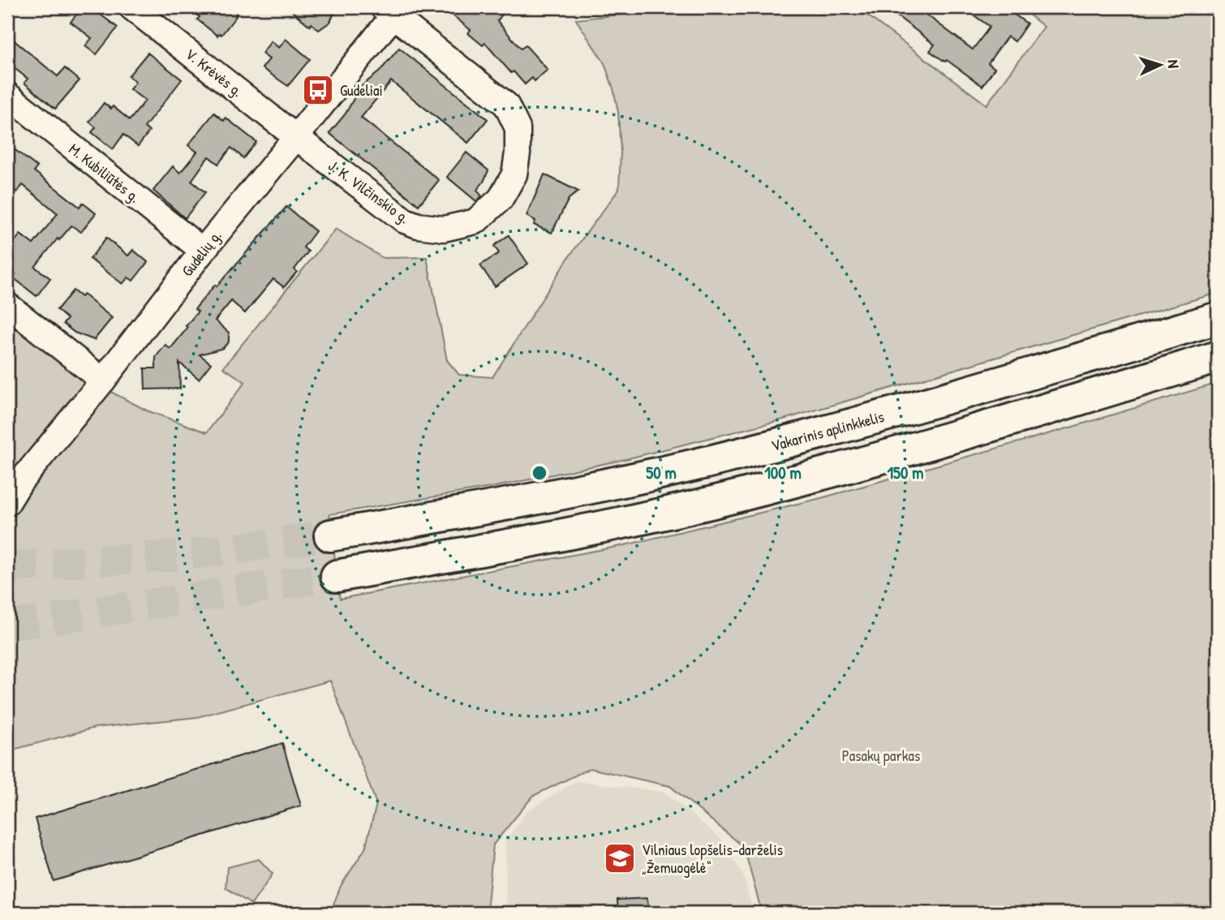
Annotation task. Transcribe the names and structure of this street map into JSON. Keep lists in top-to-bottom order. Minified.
{"streets":{"highway":["Vakarinis aplinkkelis"],"street":["V. Krėvės g.","M. Kubiliūtės g.","J. K. Vilčinskio g.","Gudelių g."]},"crossings":[["V. Krėvės g.","J. K. Vilčinskio g."],["V. Krėvės g.","Gudelių g."],["M. Kubiliūtės g.","Gudelių g."],["J. K. Vilčinskio g.","Gudelių g."]],"parks":["Pasakų parkas"],"places":{"bus stop":["Gudeliai"],"school or university":["Vilniaus lopšelis-darželis „Žemuogėlė“"]},"north":"right","rings":["50 m","100 m","150 m"]}
